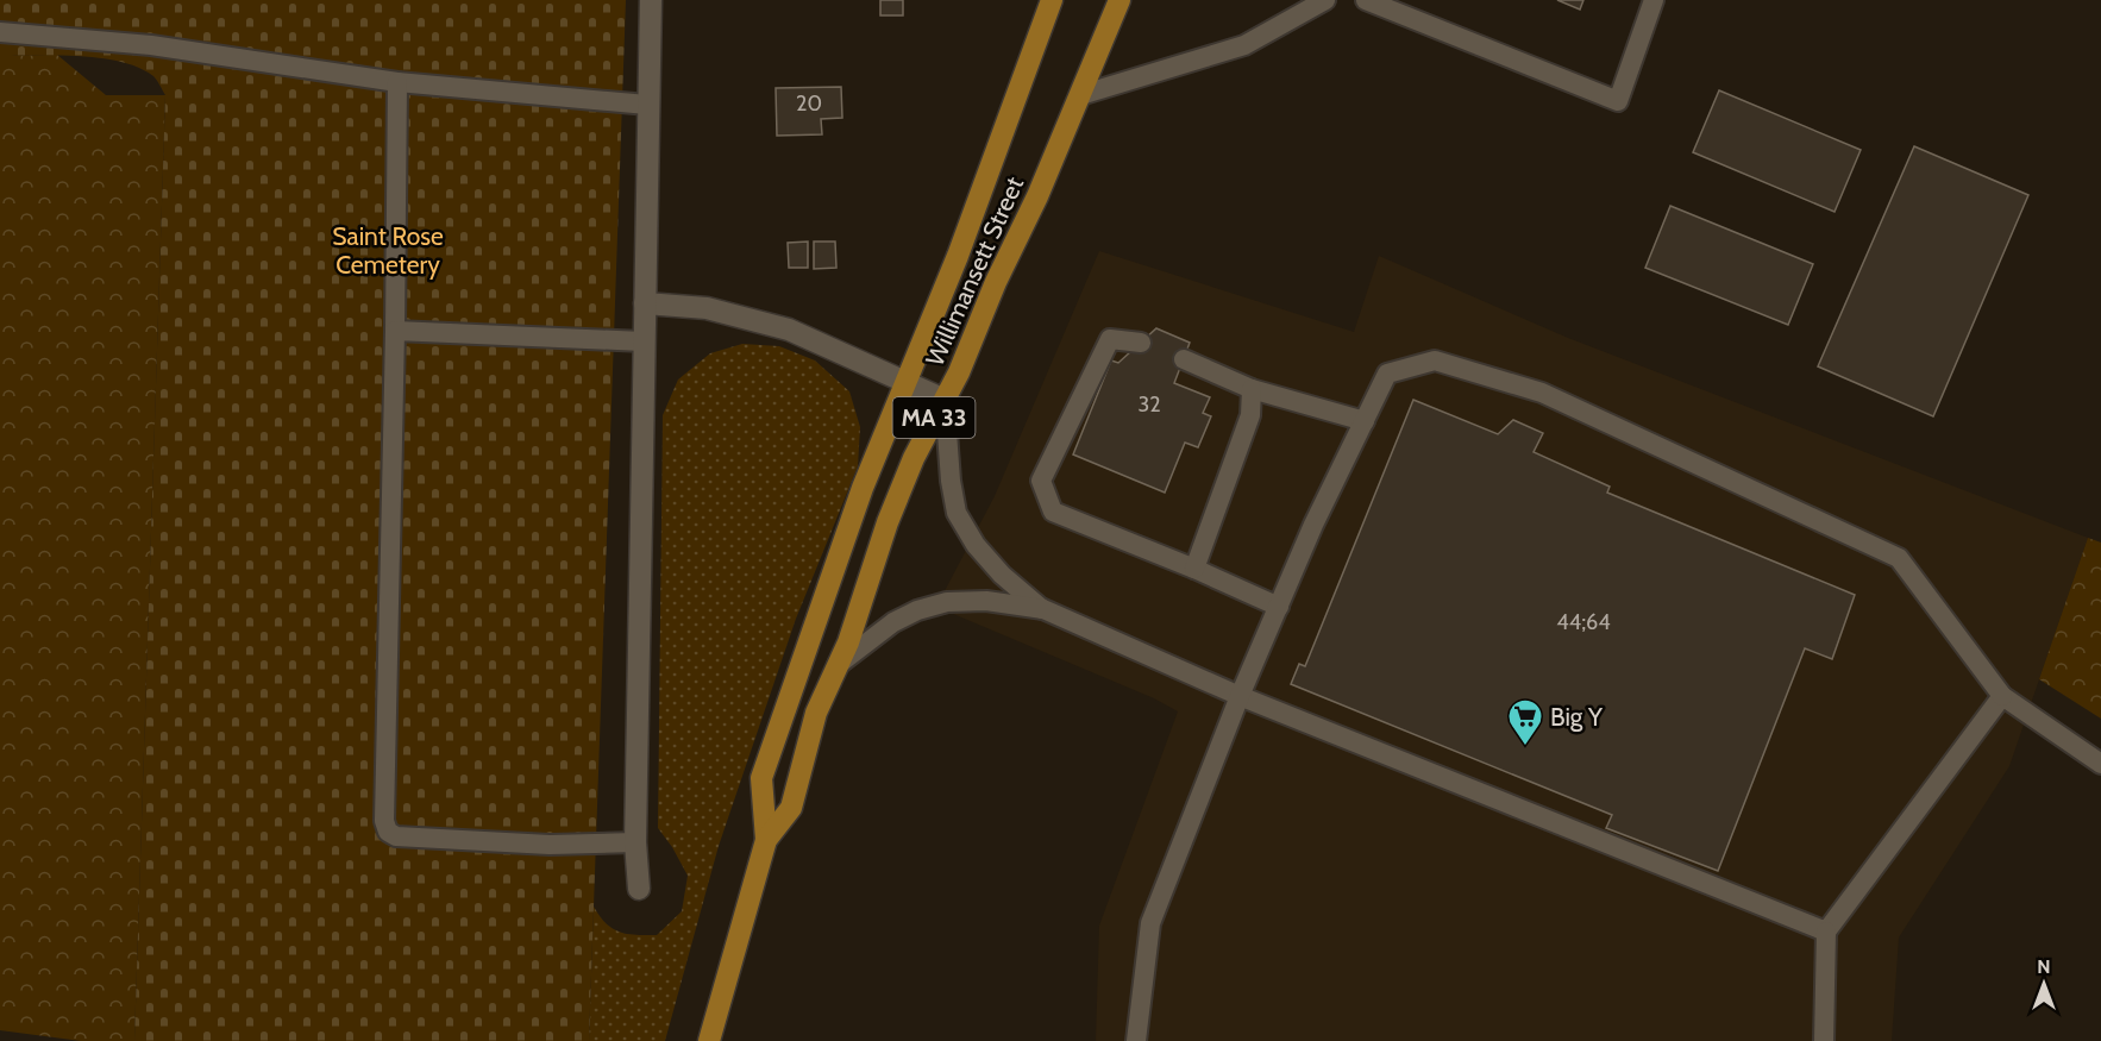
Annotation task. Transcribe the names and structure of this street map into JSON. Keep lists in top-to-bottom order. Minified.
{"streets":{"main road":["Willimansett Street","MA 33"]},"parks":["Saint Rose Cemetery"],"places":{"supermarket":["Big Y"]},"house_numbers":["20","32","44;64"],"north":"top"}
